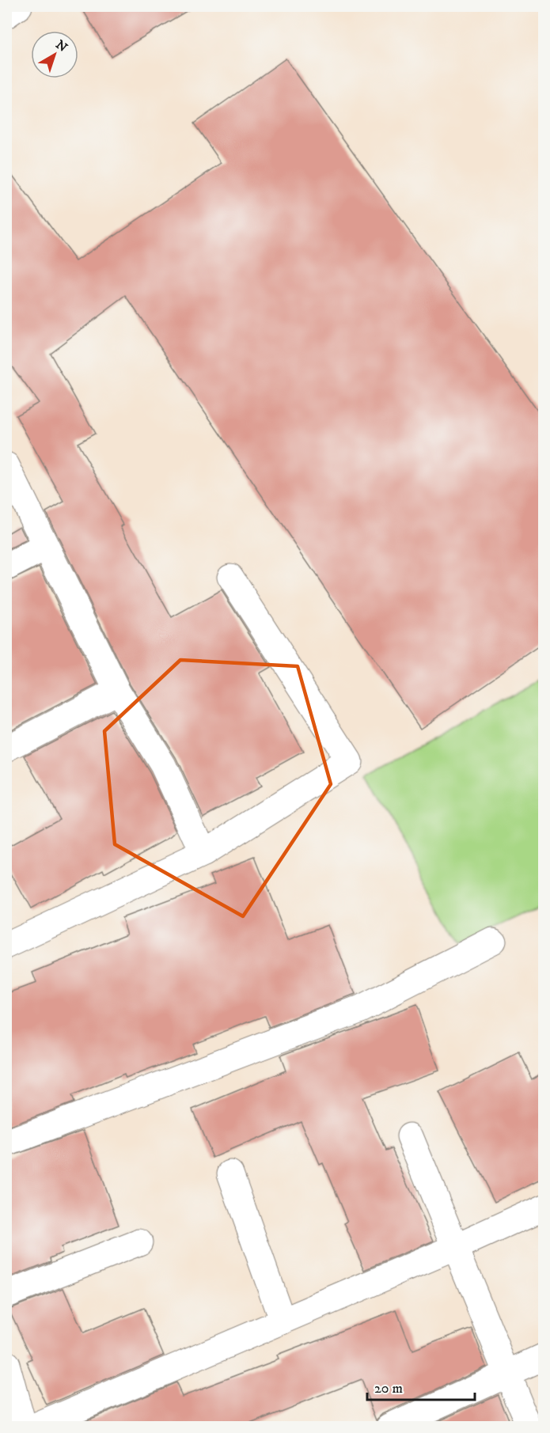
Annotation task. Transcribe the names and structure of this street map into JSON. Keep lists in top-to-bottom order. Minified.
{"scale_bar":"20 m","north":"top right"}
